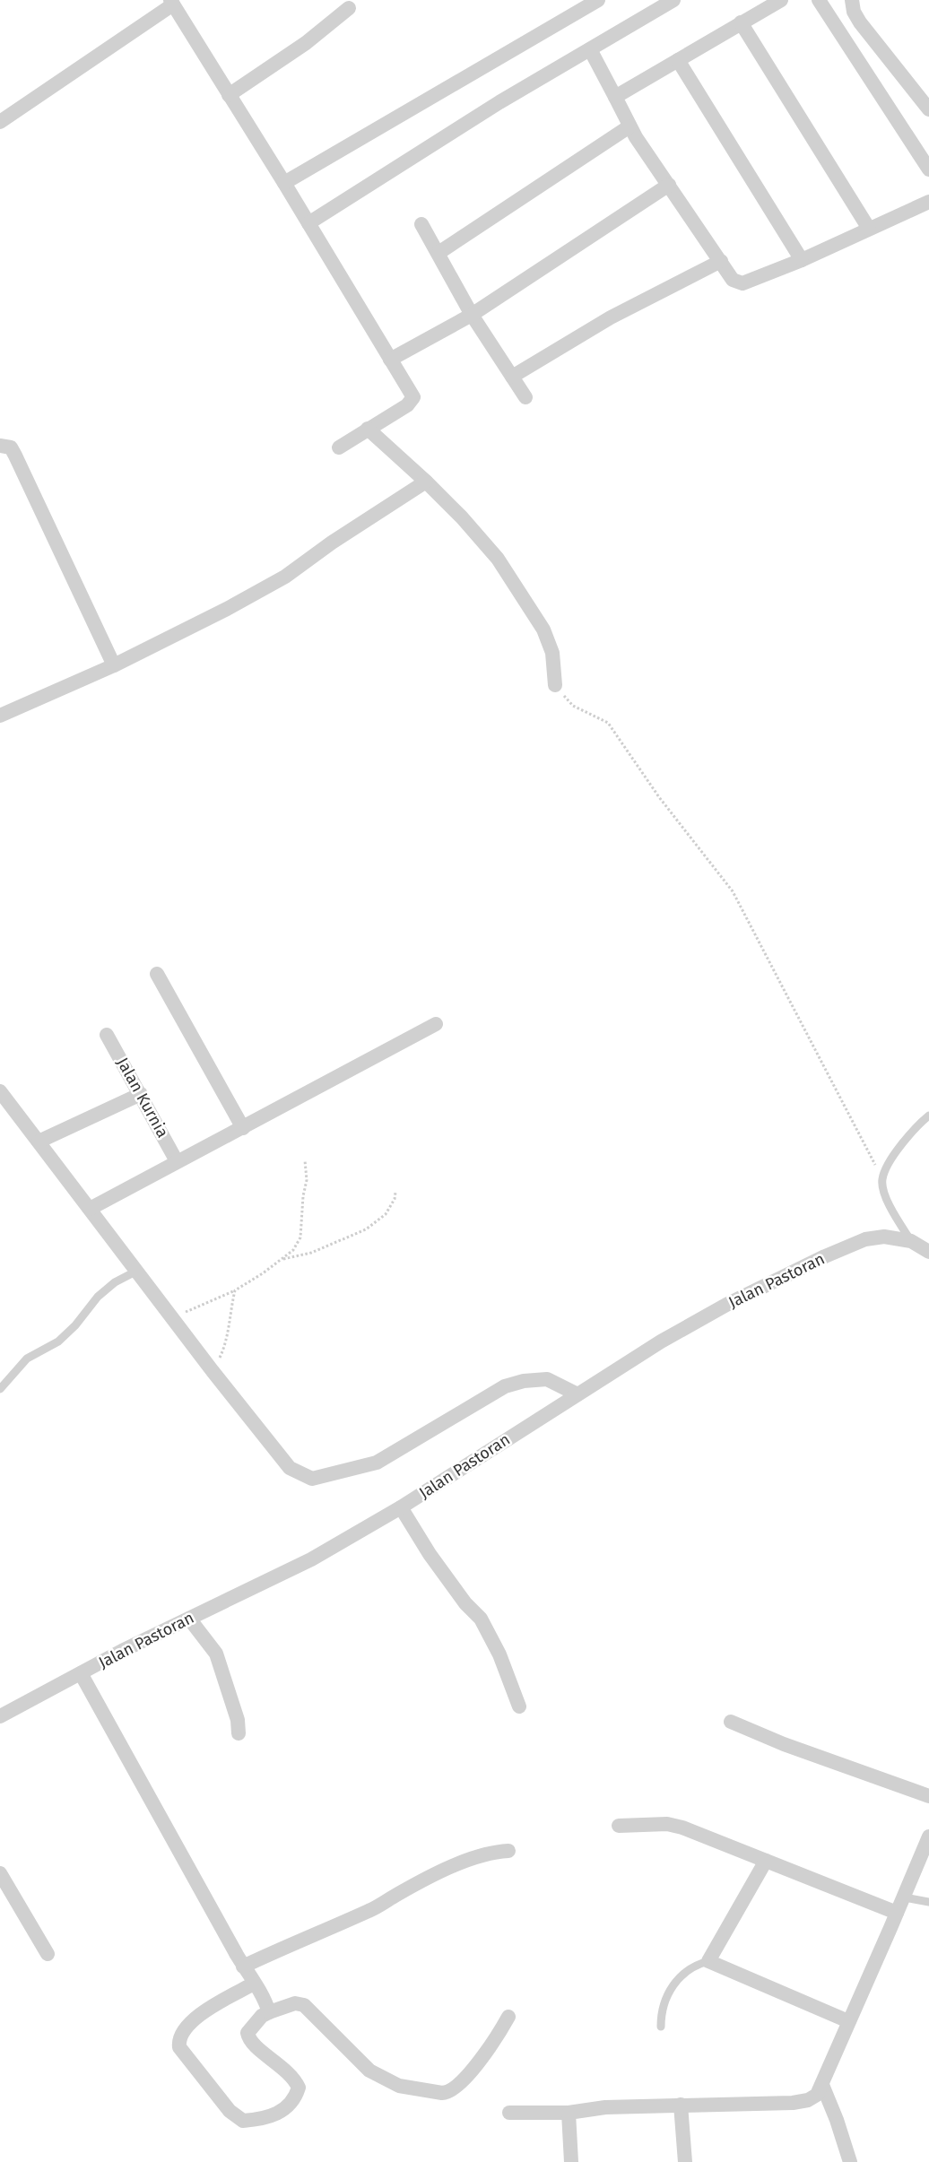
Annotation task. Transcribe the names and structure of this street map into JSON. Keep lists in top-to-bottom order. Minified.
{"streets":{"street":["Jalan Kurnia","Jalan Pastoran"]}}
